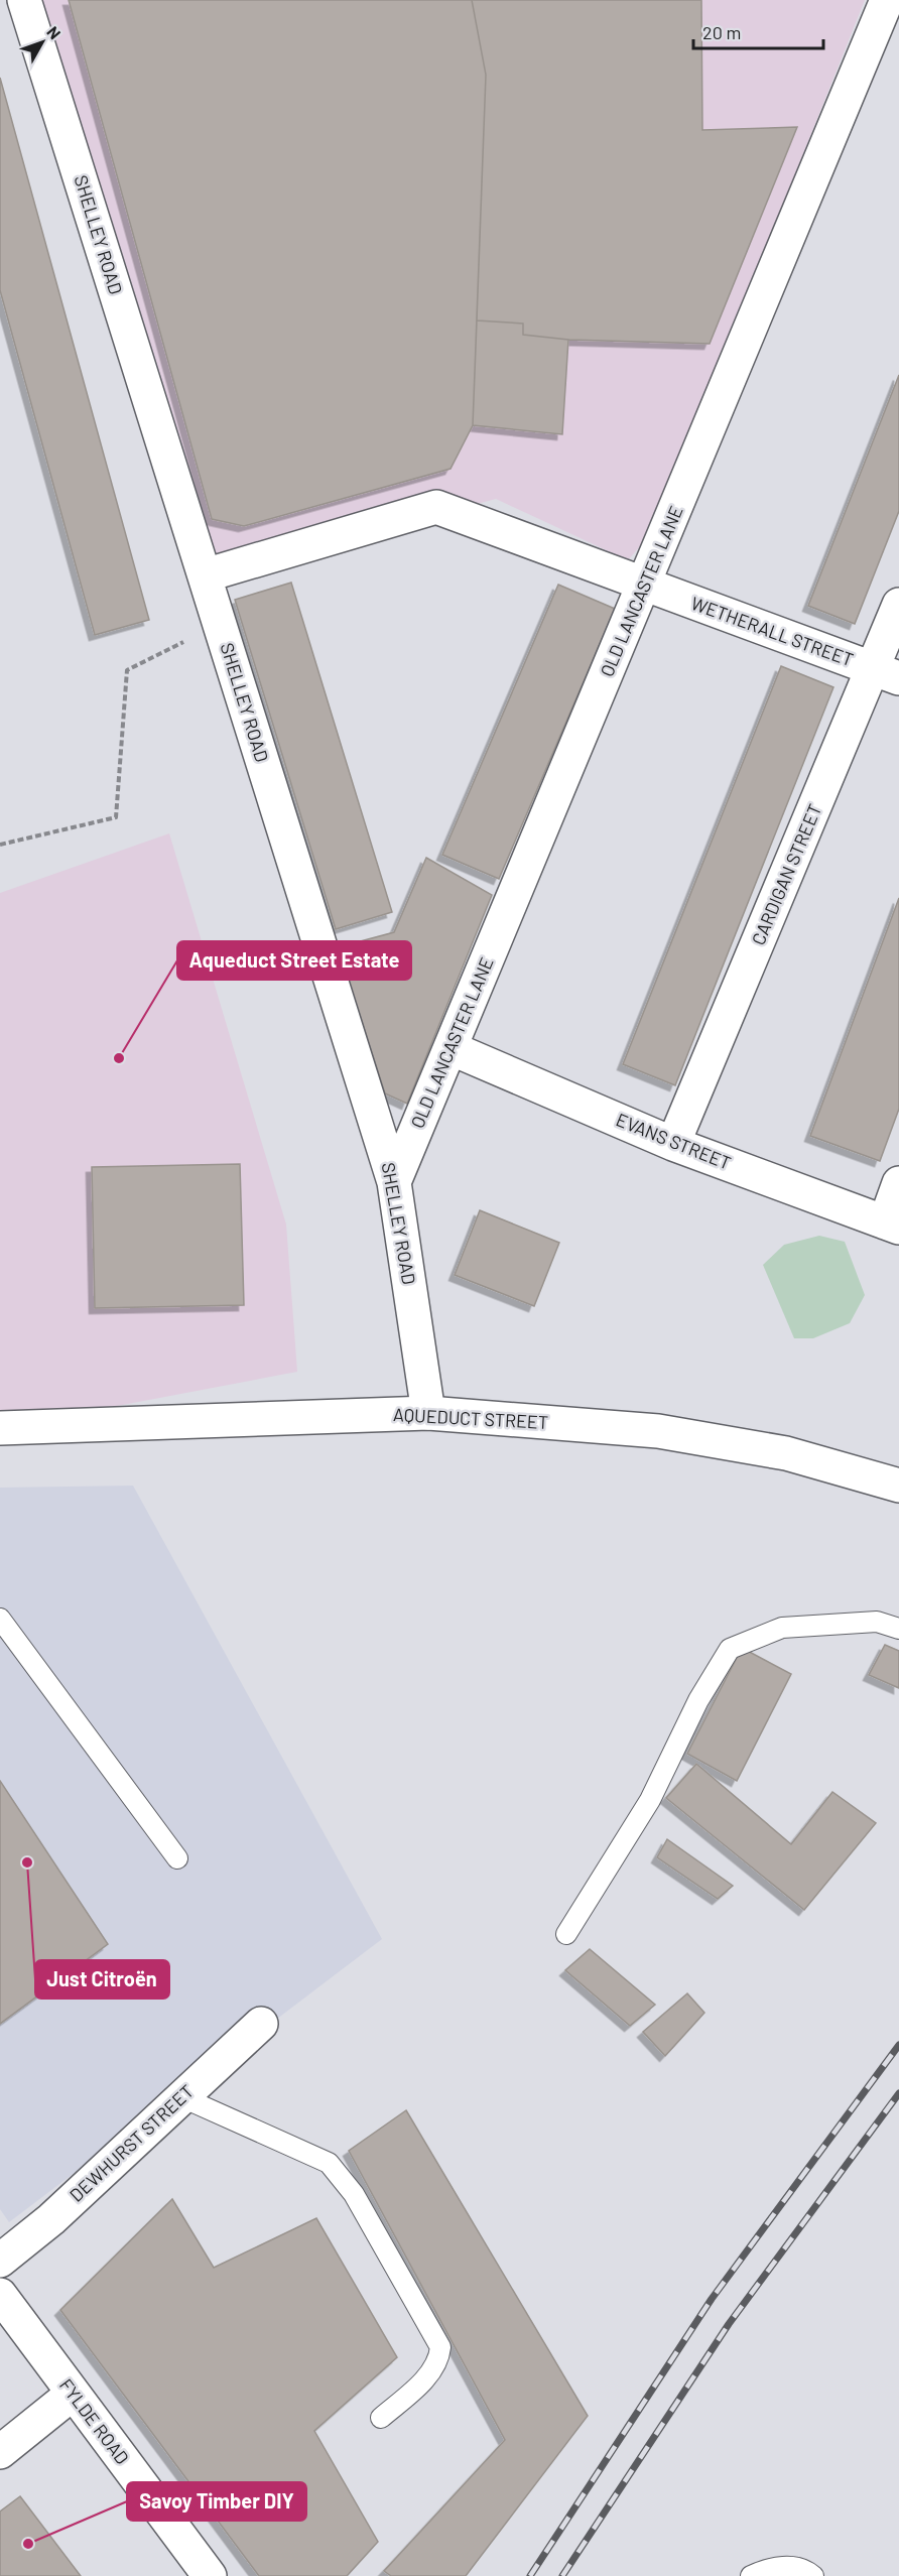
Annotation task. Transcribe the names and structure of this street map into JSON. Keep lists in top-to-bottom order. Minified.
{"streets":{"street":["SHELLEY ROAD","OLD LANCASTER LANE","WETHERALL STREET","CARDIGAN STREET","EVANS STREET","AQUEDUCT STREET","DEWHURST STREET","FYLDE ROAD"]},"crossings":[["SHELLEY ROAD","OLD LANCASTER LANE"],["SHELLEY ROAD","WETHERALL STREET"],["SHELLEY ROAD","AQUEDUCT STREET"],["OLD LANCASTER LANE","WETHERALL STREET"],["OLD LANCASTER LANE","EVANS STREET"],["WETHERALL STREET","CARDIGAN STREET"],["CARDIGAN STREET","EVANS STREET"]],"places":["Aqueduct Street Estate","Just Citroën","Savoy Timber DIY"],"scale_bar":"20 m","north":"top right"}
